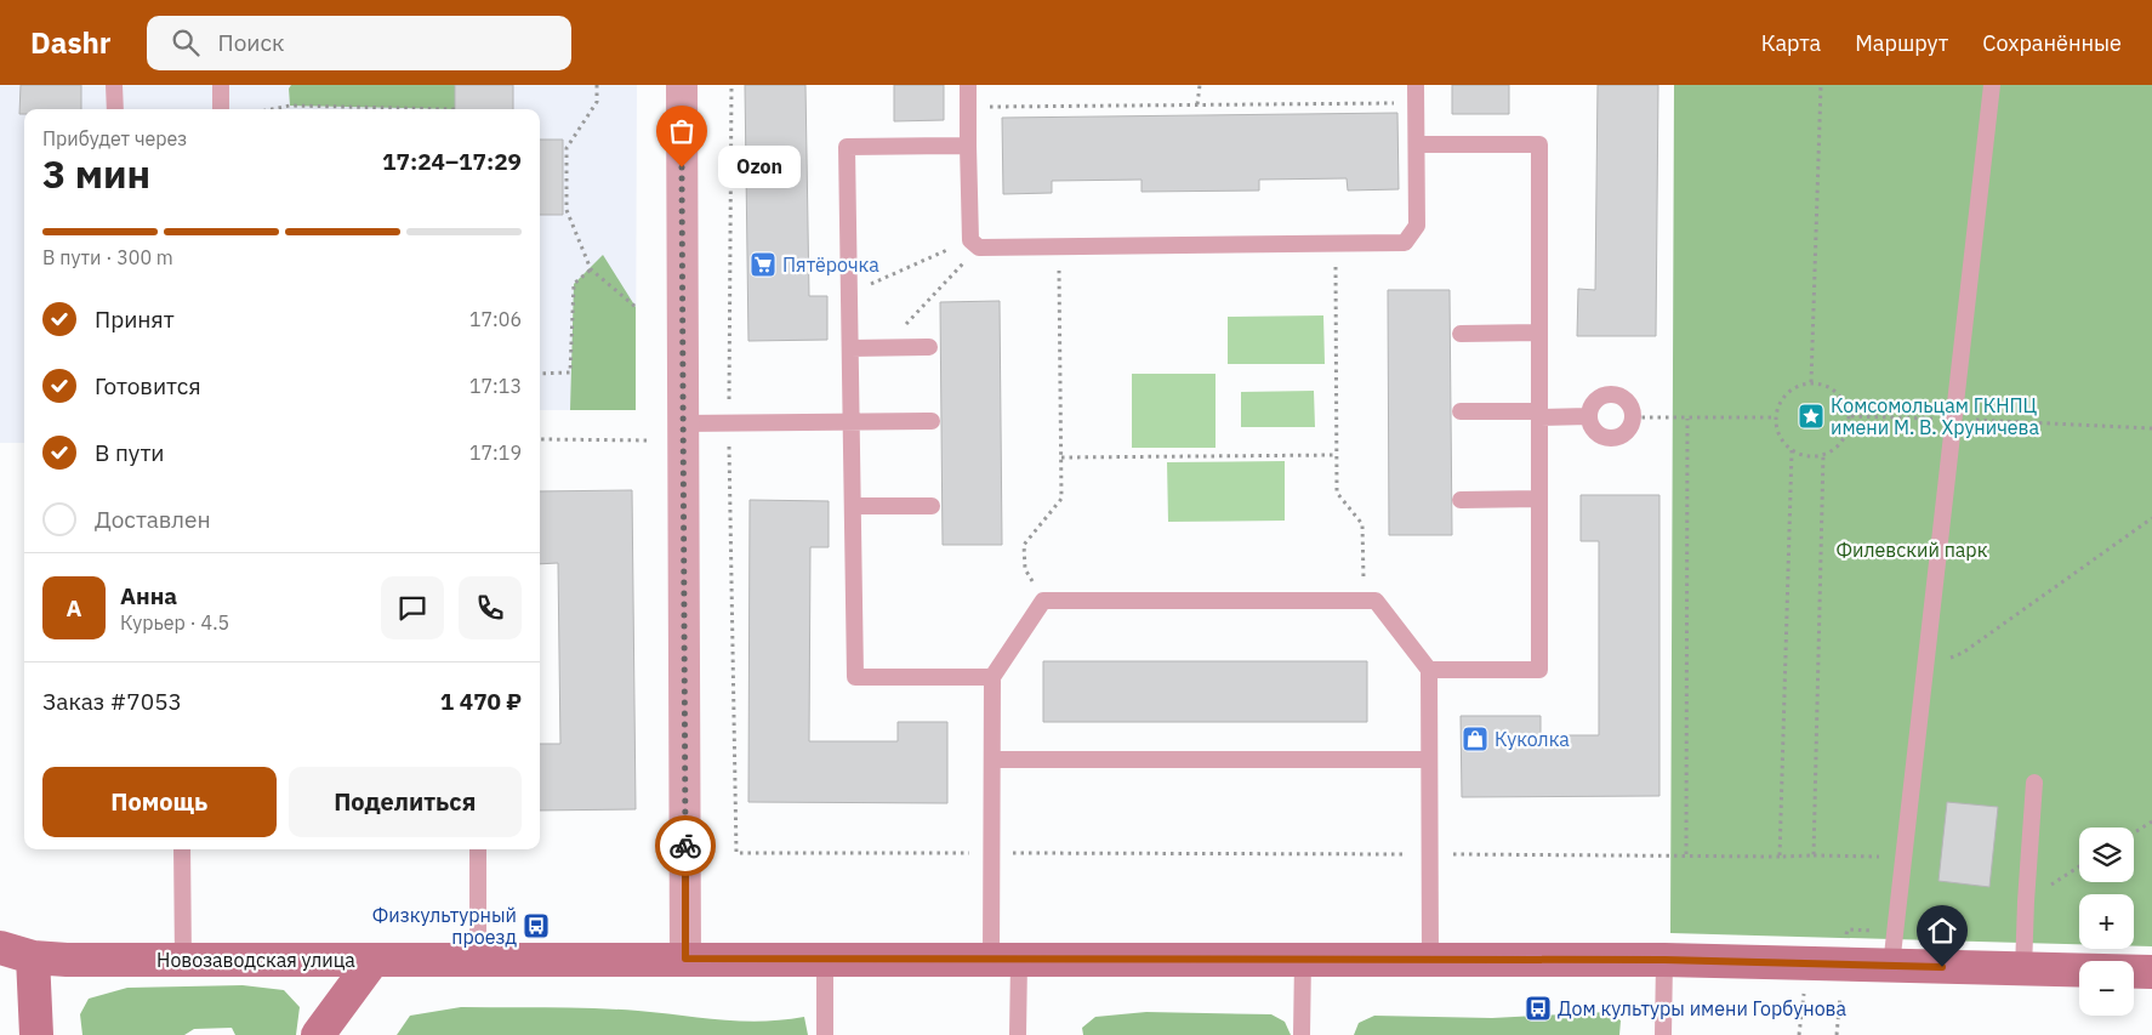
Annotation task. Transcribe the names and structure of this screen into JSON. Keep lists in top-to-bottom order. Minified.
{"streets":{"street":["Новозаводская улица"]},"parks":["Филевский парк"],"places":{"other":["Ozon"],"supermarket":["Пятёрочка"],"place":["Комсомольцам ГКНПЦ имени М. В. Хруничева"],"shop":["Куколка"],"bus stop":["Физкультурный проезд","Дом культуры имени Горбунова"]},"page":{"header":"Dashr","search":"Поиск","nav":["Карта","Маршрут","Сохранённые"],"heading":["3 мин","Прибудет через","17:24–17:29"],"panel":["Анна","Курьер · 4.5","Заказ #7053","1 470 ₽"],"bubble":"Ozon","bar":"В пути · 300 m","list":[["Принят","17:06"],["Готовится","17:13"],["В пути","17:19"],"Доставлен"],"round":"А","buttons":["Помощь","Поделиться"],"map_buttons":["+","−"]}}
